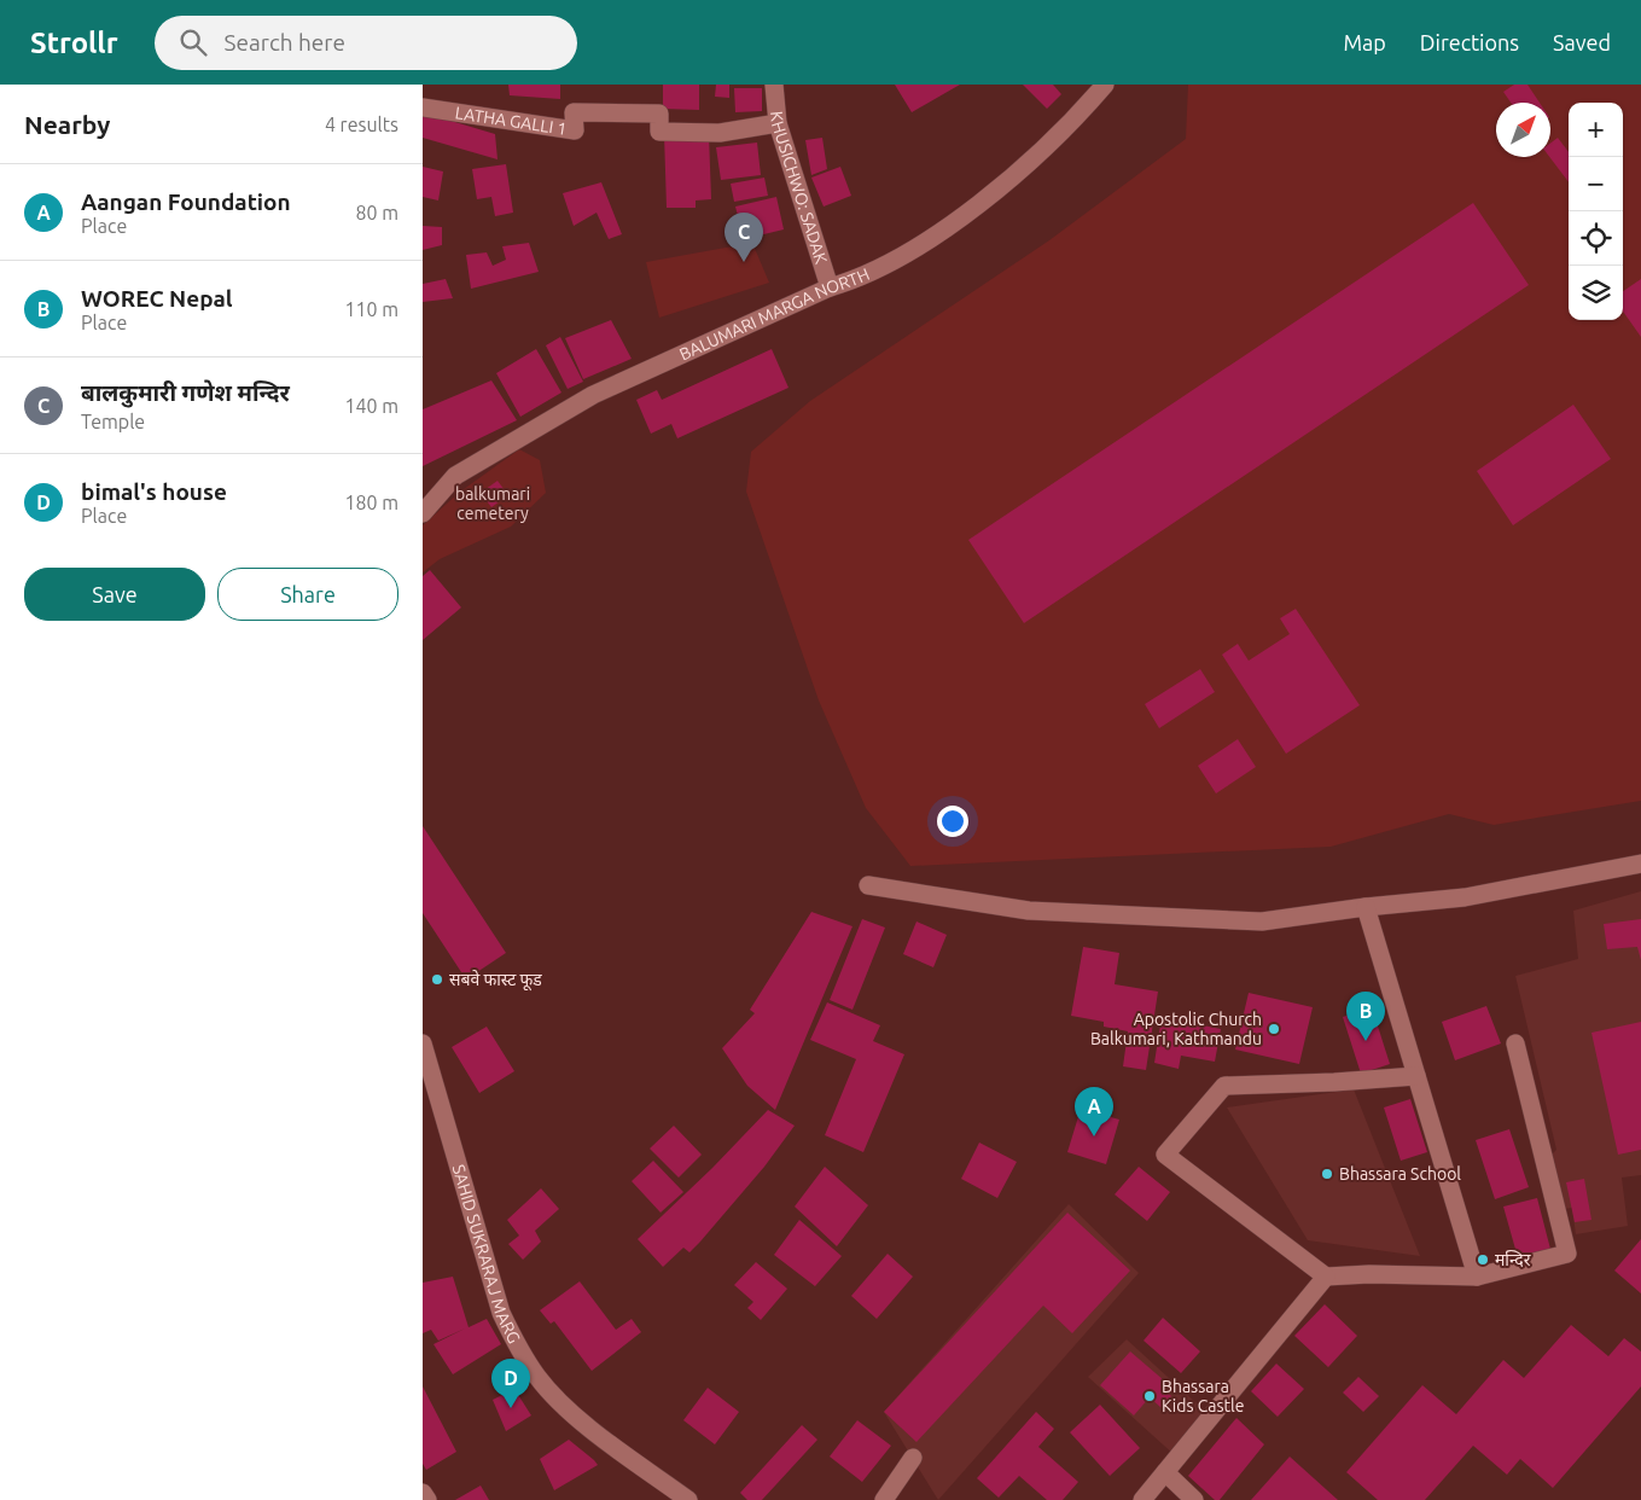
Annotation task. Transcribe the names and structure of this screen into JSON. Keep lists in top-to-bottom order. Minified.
{"streets":{"street":["LATHA GALLI 1","KHUSICHWO: SADAK","BALUMARI MARGA NORTH","SAHID SUKRARAJ MARG"]},"crossings":[["LATHA GALLI 1","KHUSICHWO: SADAK"],["KHUSICHWO: SADAK","BALUMARI MARGA NORTH"]],"parks":["balkumari cemetery"],"places":["सबवे फास्ट फूड","Apostolic Church Balkumari, Kathmandu","Bhassara School","मन्दिर","Bhassara Kids Castle"],"north":"top right","page":{"header":"Strollr","search":"Search here","nav":["Map","Directions","Saved"],"heading":["Nearby","4 results"],"map_buttons":["+","−"],"list":[{"mark":"A","name":"Aangan Foundation","note":"Place","value":"80 m"},{"mark":"B","name":"WOREC Nepal","note":"Place","value":"110 m"},{"mark":"C","name":"बालकुमारी गणेश मन्दिर","note":"Temple","value":"140 m"},{"mark":"D","name":"bimal's house","note":"Place","value":"180 m"}],"pins":["C","B","A","D"],"buttons":["Save","Share"]}}
